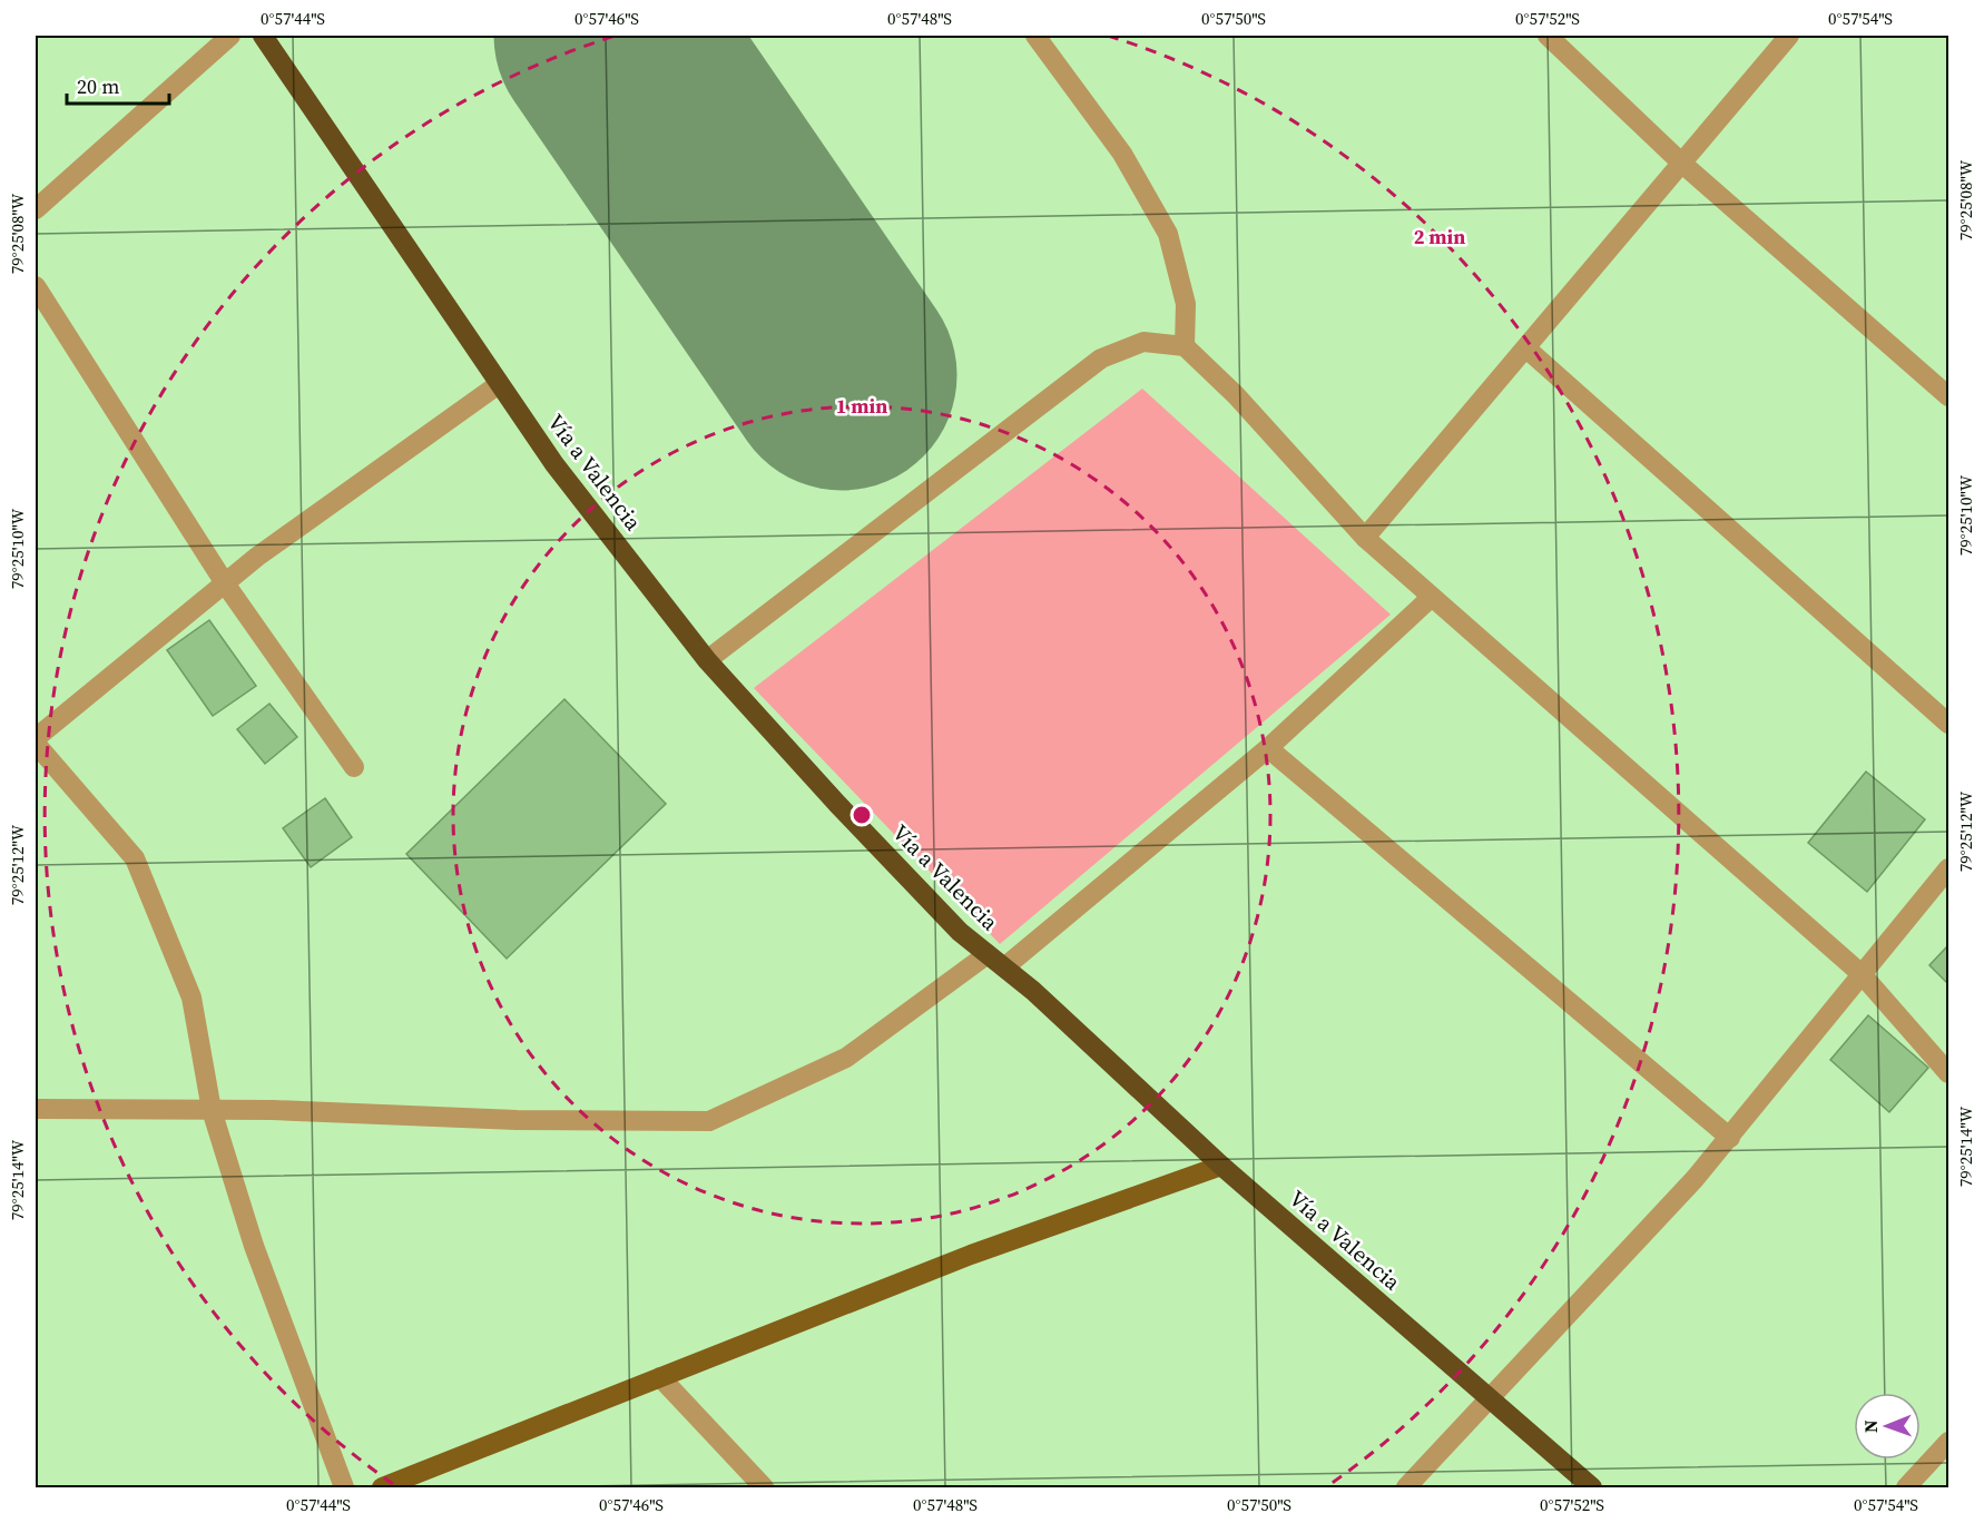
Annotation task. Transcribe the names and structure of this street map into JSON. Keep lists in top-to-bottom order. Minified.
{"streets":{"highway":["Vía a Valencia"]},"scale_bar":"20 m","north":"left","coordinates":["0°57'44\"S","0°57'46\"S","0°57'48\"S","0°57'50\"S","0°57'52\"S","0°57'54\"S","79°25'08\"W","79°25'10\"W","79°25'12\"W","79°25'14\"W"],"rings":["2 min","1 min"]}
